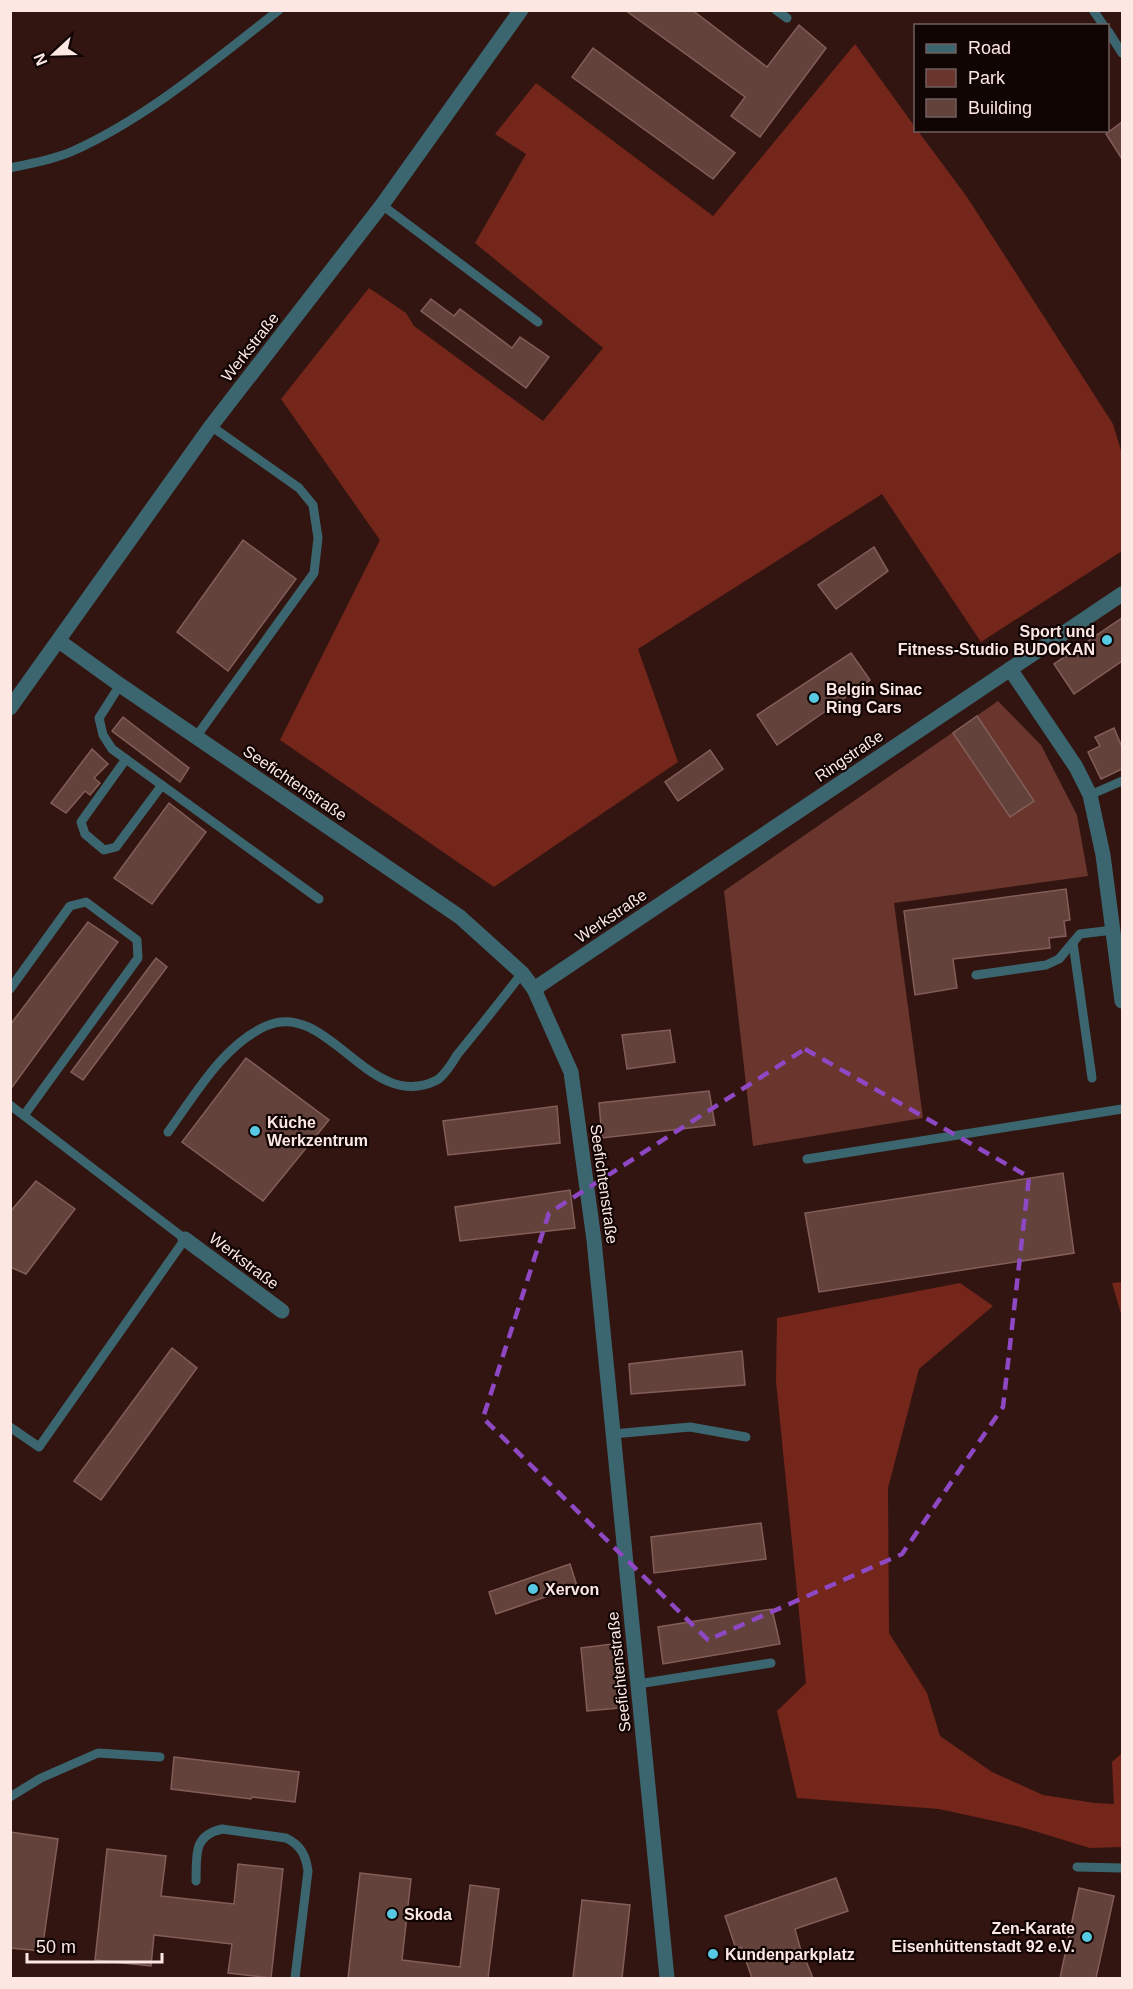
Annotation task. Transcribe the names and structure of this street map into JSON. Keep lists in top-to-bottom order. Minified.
{"streets":{"street":["Werkstraße","Ringstraße","Seefichtenstraße"]},"crossings":[["Werkstraße","Ringstraße"],["Werkstraße","Seefichtenstraße"]],"places":["Sport und Fitness-Studio BUDOKAN","Belgin Sinac Ring Cars","Küche Werkzentrum","Xervon","Skoda","Zen-Karate Eisenhüttenstadt 92 e.V.","Kundenparkplatz"],"legend":["Road","Park","Building"],"scale_bar":"50 m","north":"left"}
